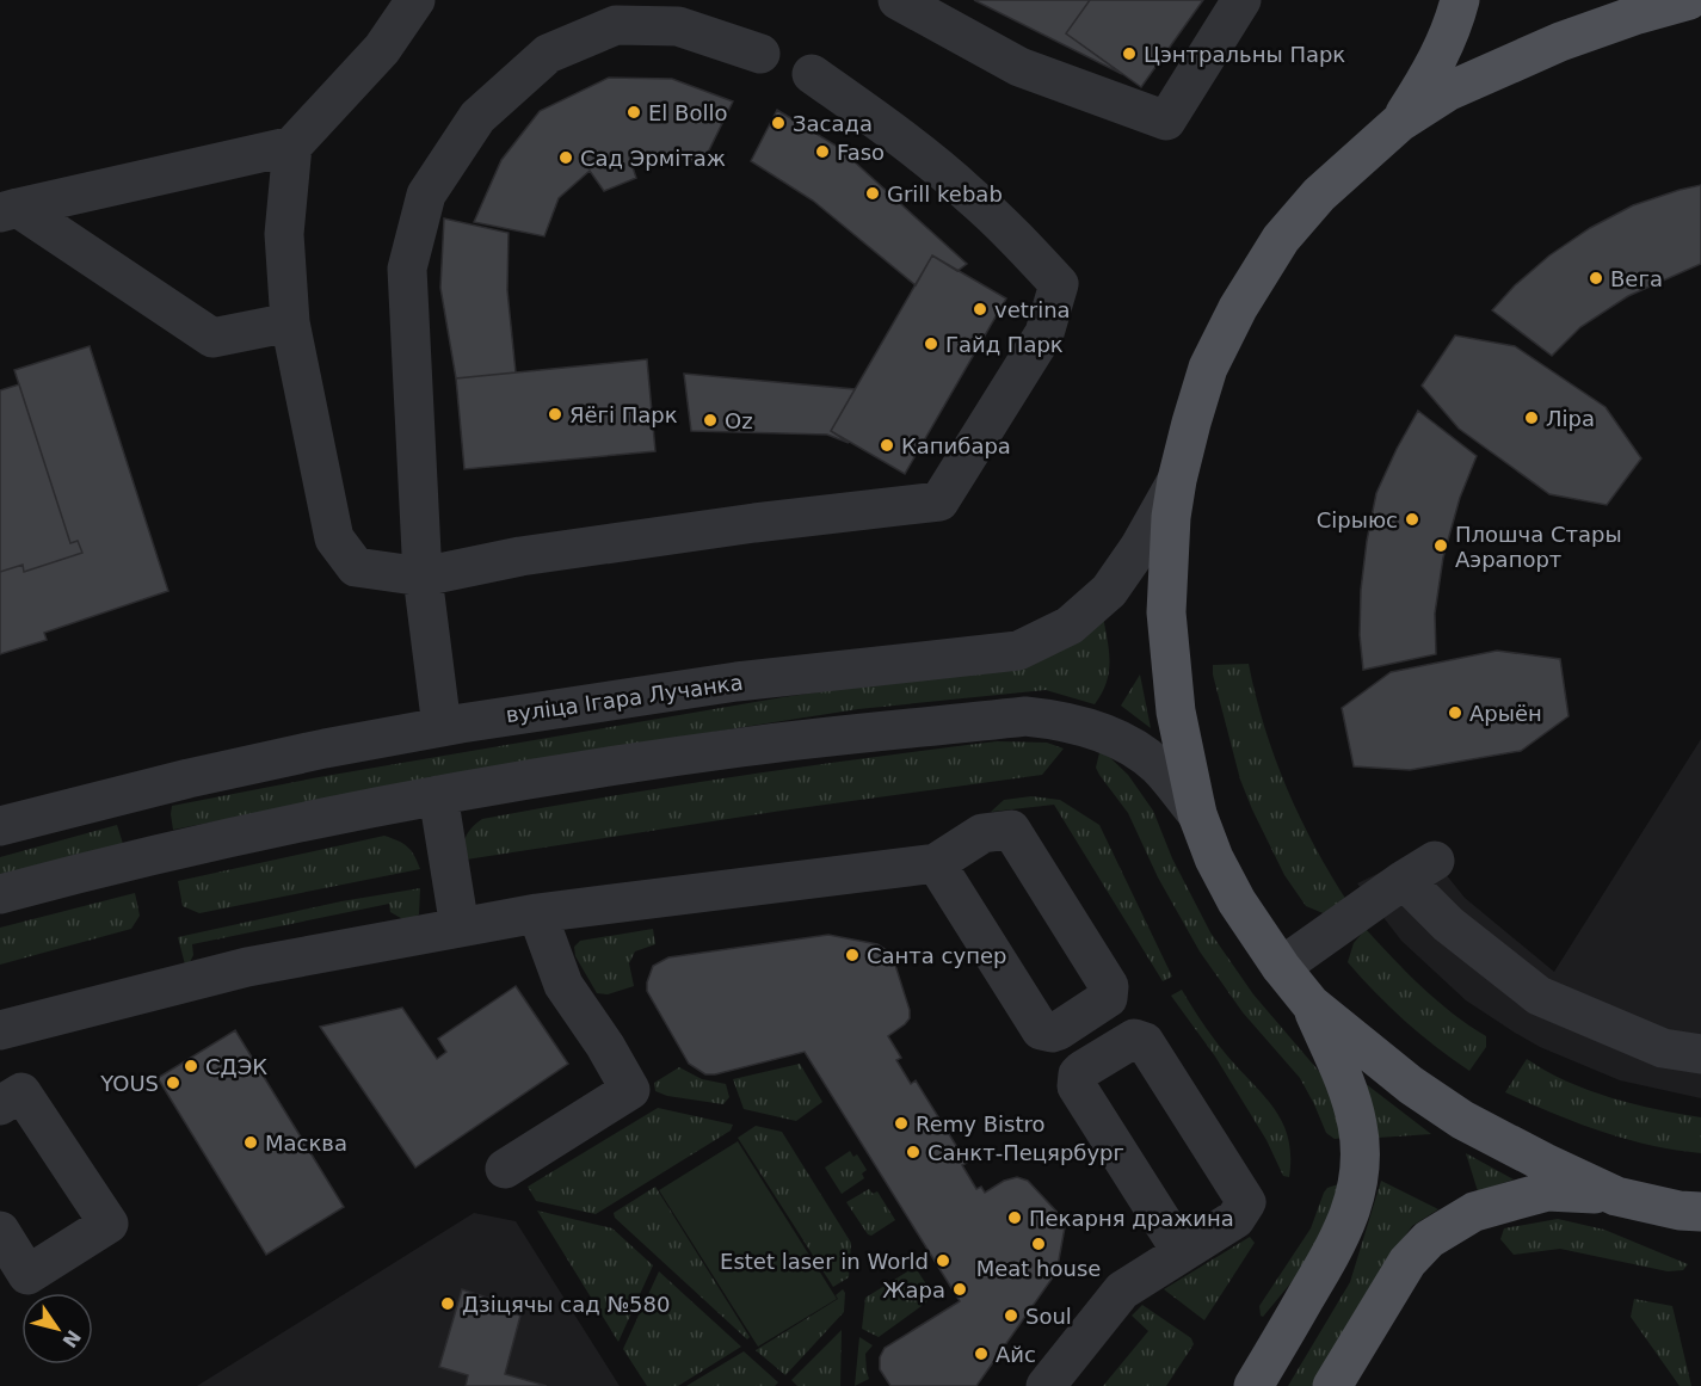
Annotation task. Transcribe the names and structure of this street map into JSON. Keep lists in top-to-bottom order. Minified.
{"streets":{"street":["вуліца Ігара Лучанка"]},"places":["Цэнтральны Парк","El Bollo","Засада","Faso","Сад Эрмітаж","Grill kebab","Вега","vetrina","Гайд Парк","Яёгі Парк","Ліра","Oz","Капибара","Сірыюс","Плошча Стары Аэрапорт","Арыён","Санта супер","СДЭК","YOUS","Remy Bistro","Масква","Санкт-Пецярбург","Пекарня дражина","Meat house","Estet laser in World","Жара","Дзіцячы сад №580","Soul","Айс"],"north":"bottom right"}
